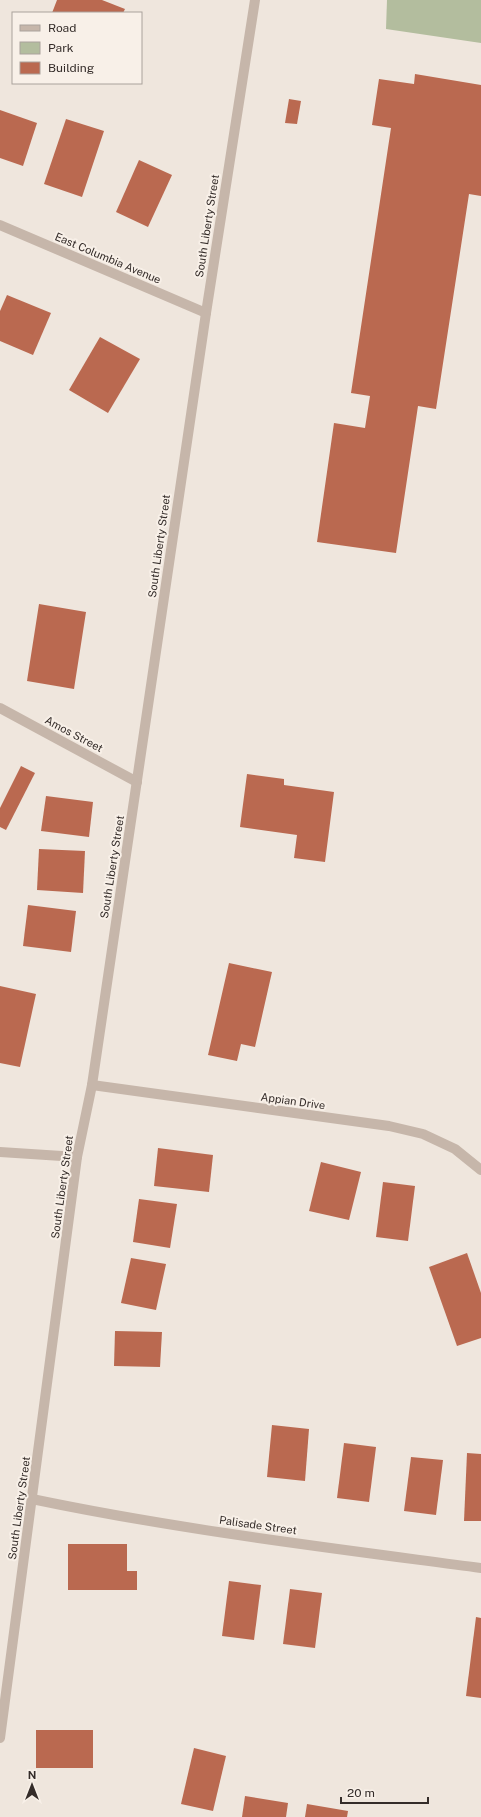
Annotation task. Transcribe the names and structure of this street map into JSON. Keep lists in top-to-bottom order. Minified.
{"streets":{"street":["South Liberty Street","East Columbia Avenue","Amos Street","Appian Drive","Palisade Street"]},"crossings":[["South Liberty Street","East Columbia Avenue"],["South Liberty Street","Amos Street"],["South Liberty Street","Appian Drive"],["South Liberty Street","Palisade Street"]],"legend":["Road","Park","Building"],"scale_bar":"20 m","north":"top"}
